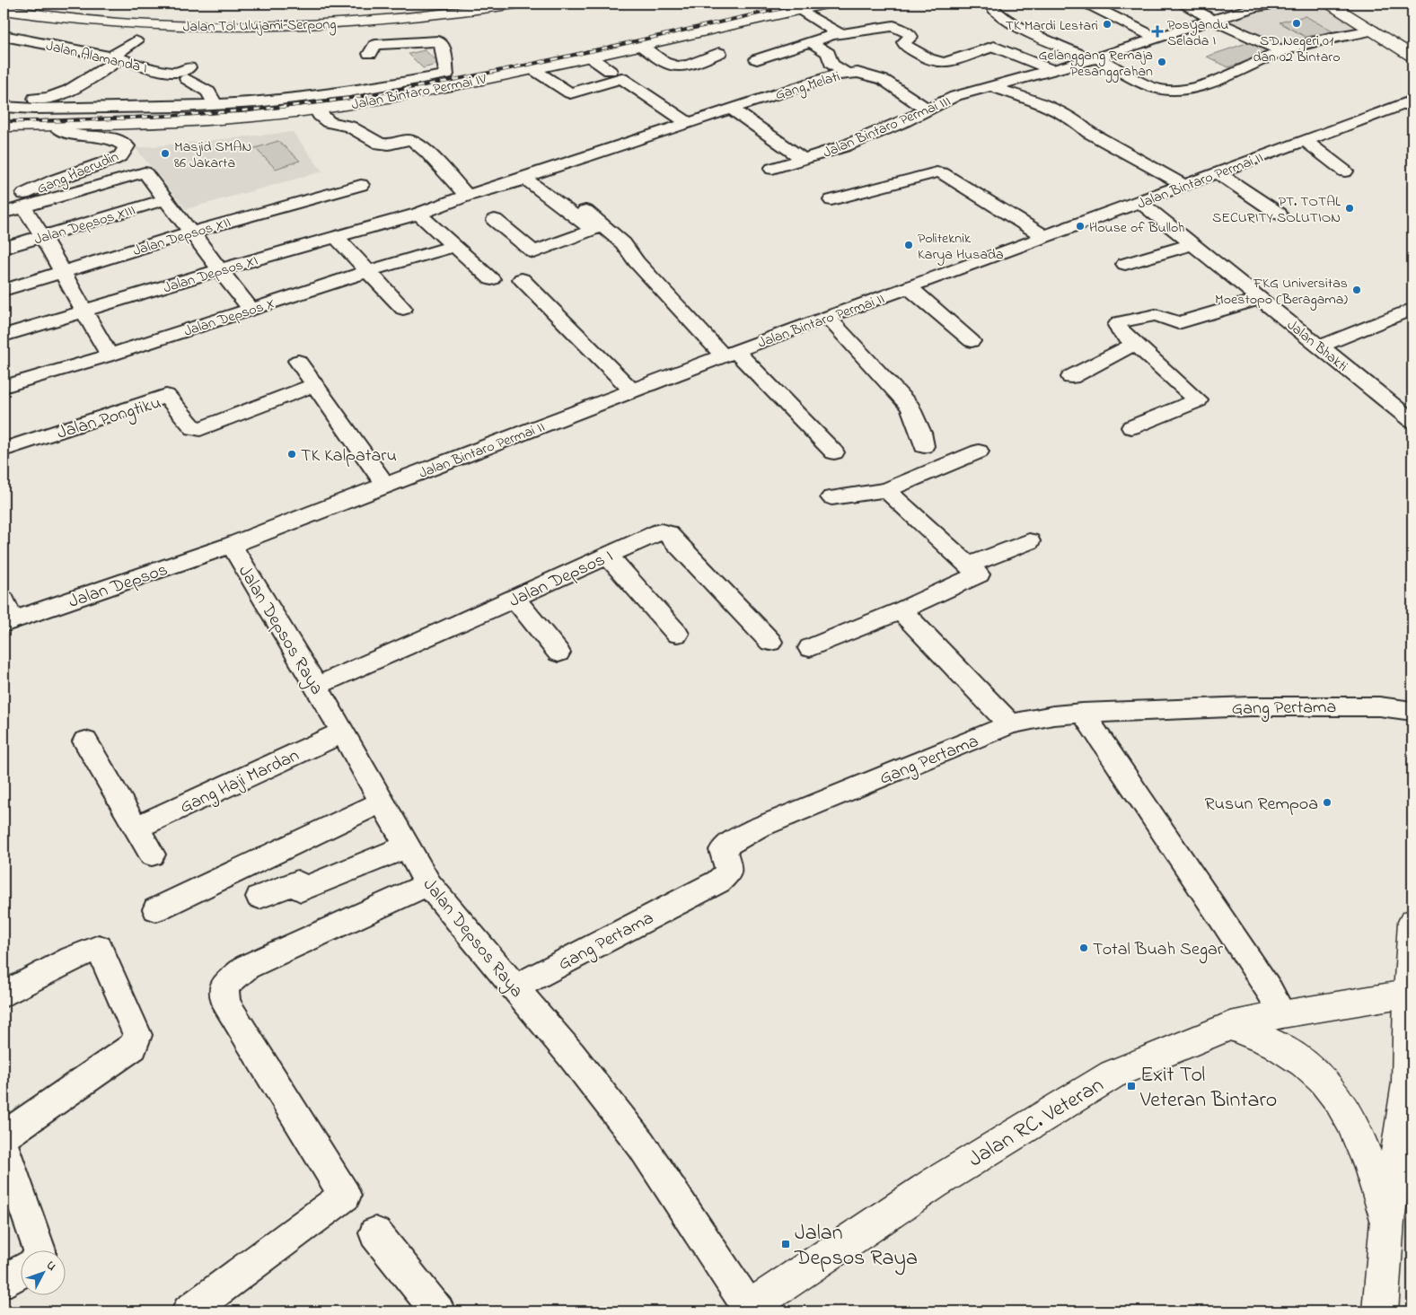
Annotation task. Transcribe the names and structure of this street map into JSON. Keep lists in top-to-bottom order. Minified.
{"streets":{"main road":["Jalan Tol Ulujami–Serpong","Jalan Bintaro Permai IV","Jalan RC. Veteran"],"street":["Jalan Alamanda I","Gang Melati","Jalan Bintaro Permai III","Gang Haerudin","Jalan Bintaro Permai II","Jalan Depsos XIII","Jalan Depsos XII","Jalan Depsos XI","Jalan Depsos X","Jalan Bhakti","Jalan Pongtiku","Jalan Depsos I","Jalan Depsos","Jalan Depsos Raya","Gang Pertama","Gang Haji Mardan"]},"crossings":[["Gang Melati","Jalan Bintaro Permai III"],["Jalan Bintaro Permai IV","Gang Haerudin"],["Jalan Bintaro Permai II","Jalan Bhakti"],["Jalan Bintaro Permai II","Jalan Depsos"],["Jalan Bintaro Permai II","Jalan Depsos Raya"],["Jalan Depsos I","Jalan Depsos Raya"],["Jalan Depsos","Jalan Depsos Raya"],["Jalan Depsos Raya","Gang Pertama"],["Jalan Depsos Raya","Gang Haji Mardan"],["Jalan Depsos Raya","Jalan RC. Veteran"]],"places":{"other":["SD Negeri 01 dan 02 Bintaro","TK Mardi Lestari","Gelanggang Remaja Pesanggrahan","Masjid SMAN 86 Jakarta","PT. TOTAL SECURITY SOLUTION","House of Bulloh","Politeknik Karya Husada","FKG Universitas Moestopo (Beragama)","TK Kalpataru","Rusun Rempoa","Total Buah Segar"],"health":["Posyandu Selada I"],"transit":["Exit Tol Veteran Bintaro","Jalan Depsos Raya"]},"north":"top right"}
